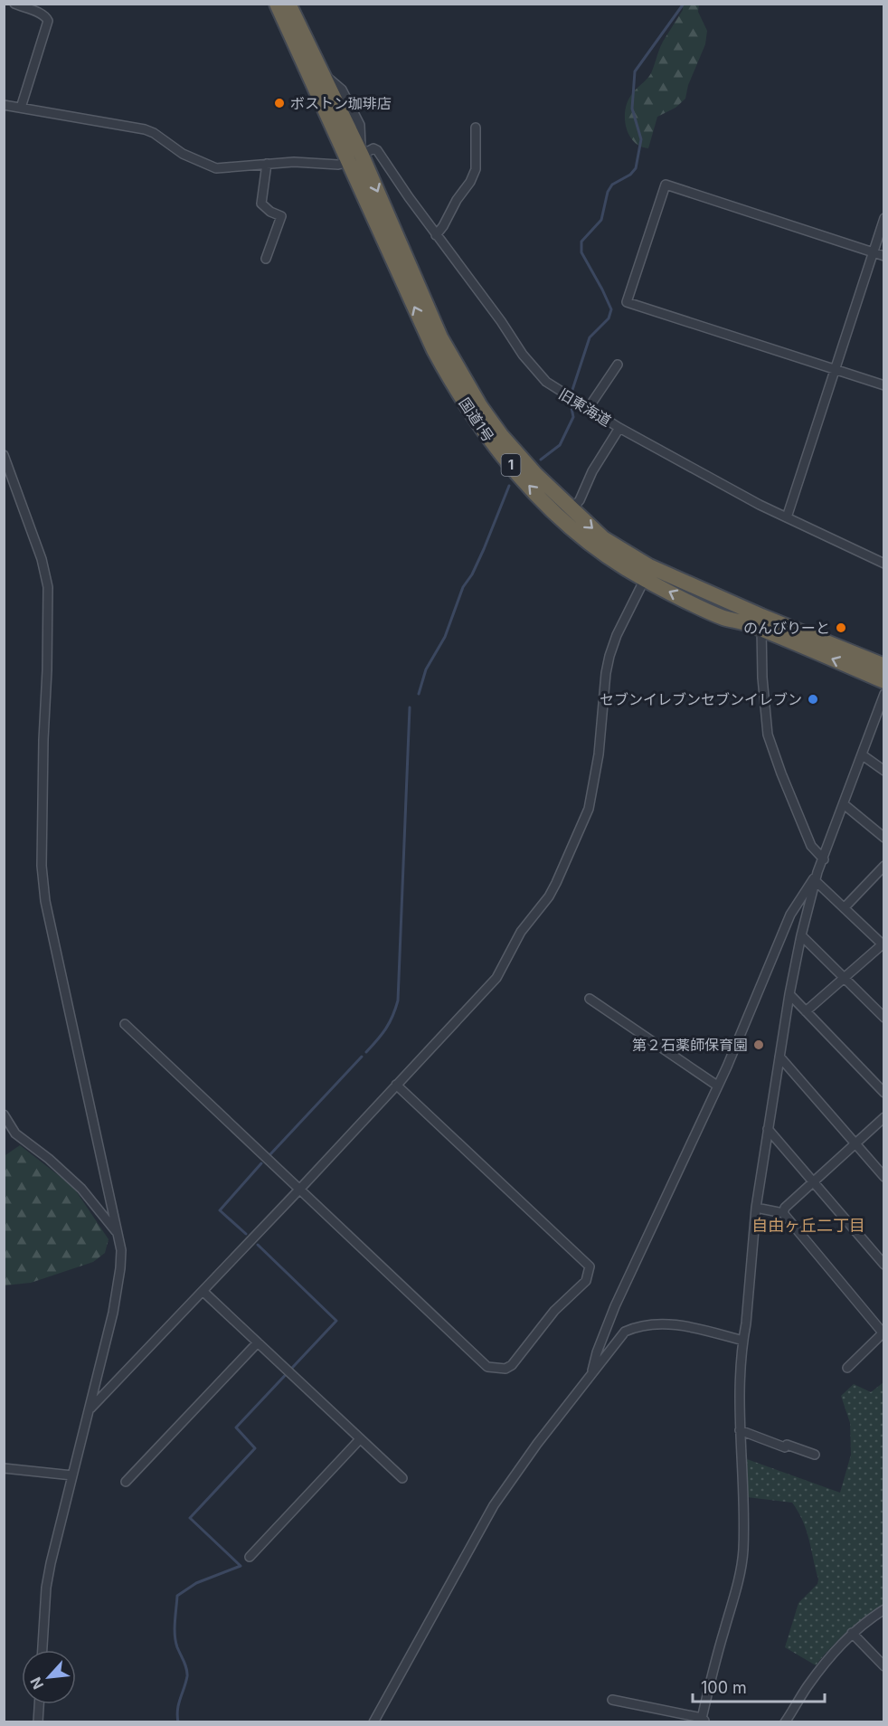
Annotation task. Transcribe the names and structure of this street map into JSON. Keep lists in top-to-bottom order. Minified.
{"streets":{"highway":["国道1号","1"],"street":["旧東海道"]},"crossings":[["旧東海道","国道1号"]],"districts":["自由ヶ丘二丁目"],"places":["ボストン珈琲店","のんびりーと","セブンイレブンセブンイレブン","第２石薬師保育園"],"scale_bar":"100 m","north":"bottom left"}
